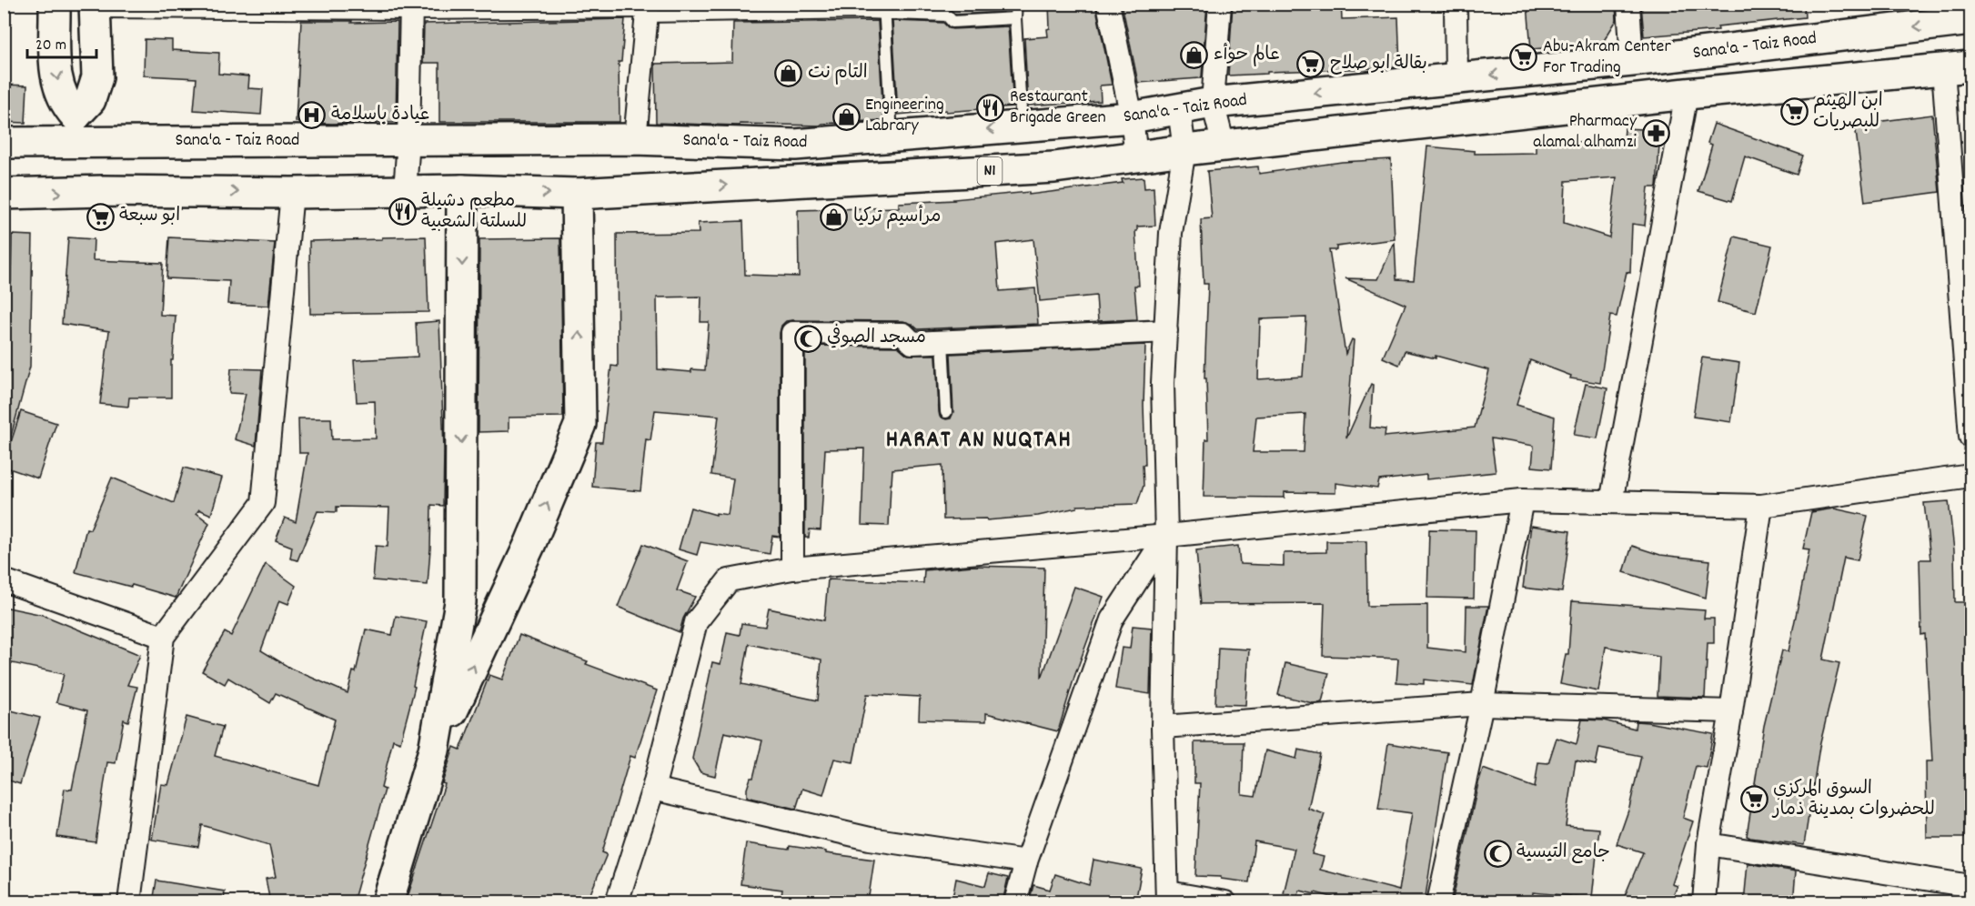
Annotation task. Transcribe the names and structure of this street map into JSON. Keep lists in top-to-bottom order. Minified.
{"streets":{"main road":["Sana'a - Taiz Road","N1"]},"districts":["HARAT AN NUQTAH"],"places":{"shop":["عالم حوأء","التام نت","Engineering Labrary","مرأسيم تركيا"],"supermarket":["Abu-Akram Center For Trading","بقالة ابو صلاح","ابن الهيثم للبصريات","ابو سبعة","السوق المركزي للحضروات بمدينة ذمار"],"restaurant":["Restaurant Brigade Green","مطعم دشيلة للسلتة الشعبية"],"hospital":["عيادة باسلامة"],"pharmacy":["Pharmacy alamal alhamzi"],"mosque":["مسجد الصوفي","جامع التيسية"]},"scale_bar":"20 m"}
